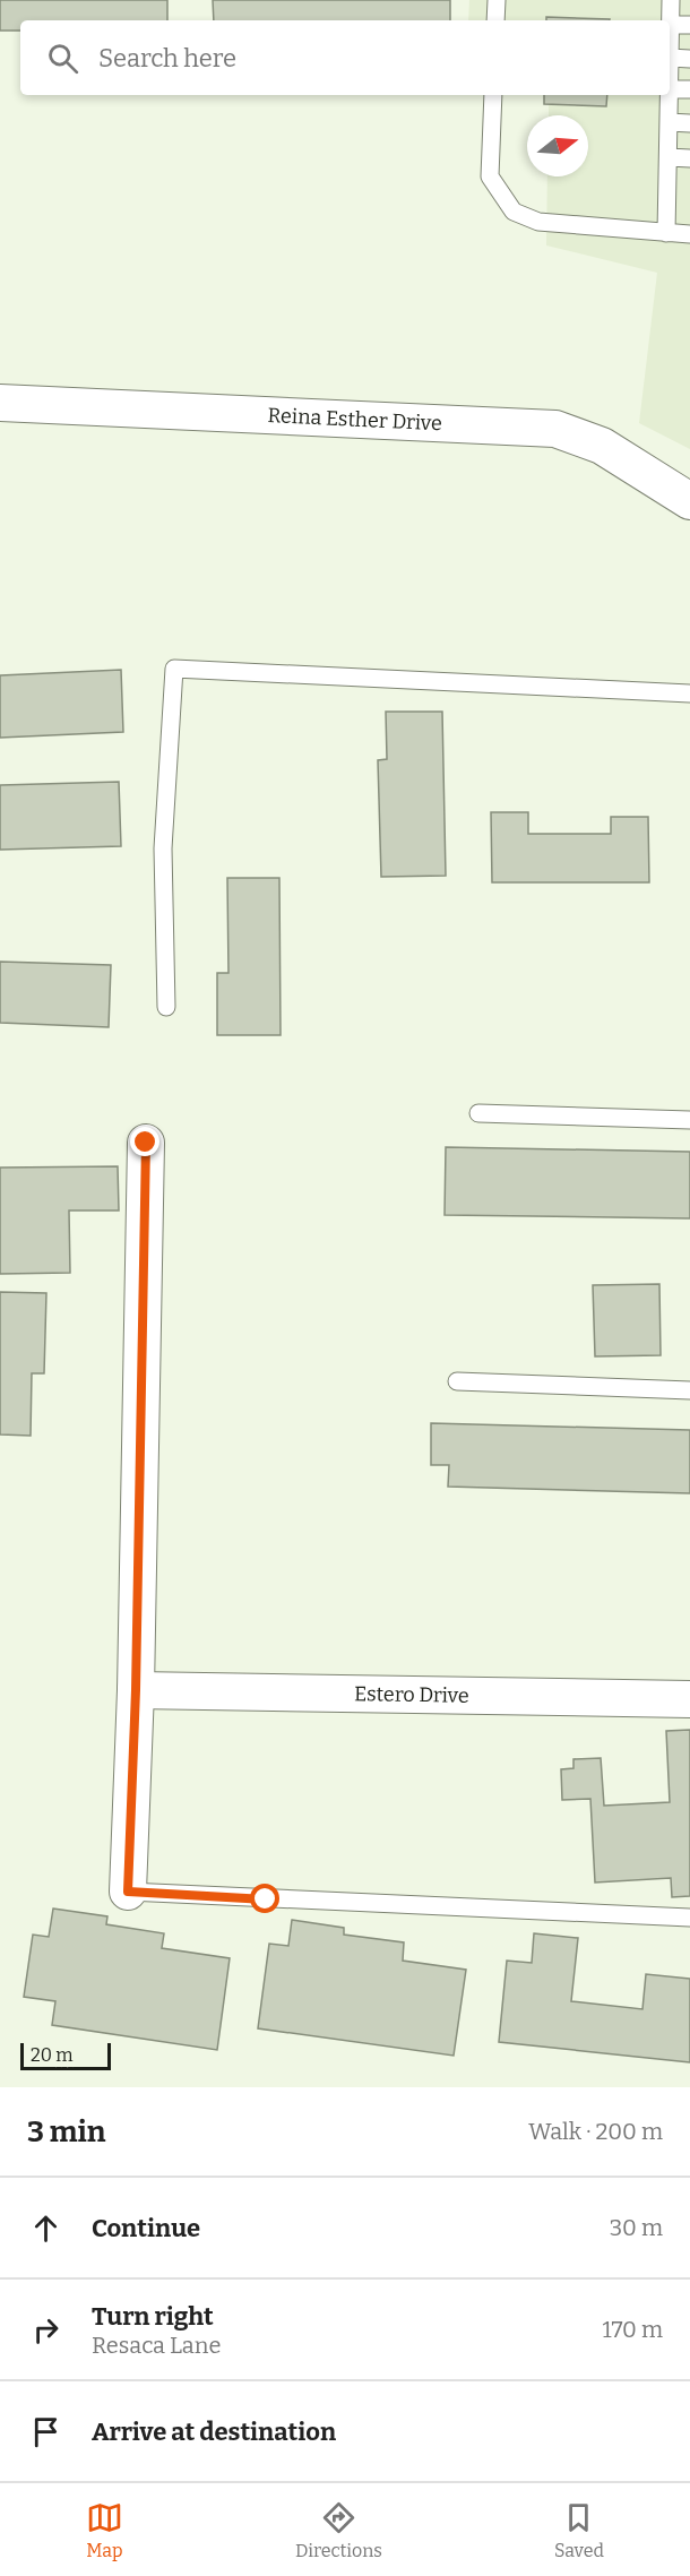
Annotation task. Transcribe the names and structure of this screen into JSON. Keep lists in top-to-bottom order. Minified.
{"streets":{"street":["Reina Esther Drive","Estero Drive"]},"scale_bar":"20 m","north":"right","page":{"search":"Search here","scale":"20 m","heading":["3 min","Walk · 200 m"],"list":[["Continue","30 m"],["Turn right","Resaca Lane","170 m"],"Arrive at destination"],"nav":["Map","Directions","Saved"]}}
